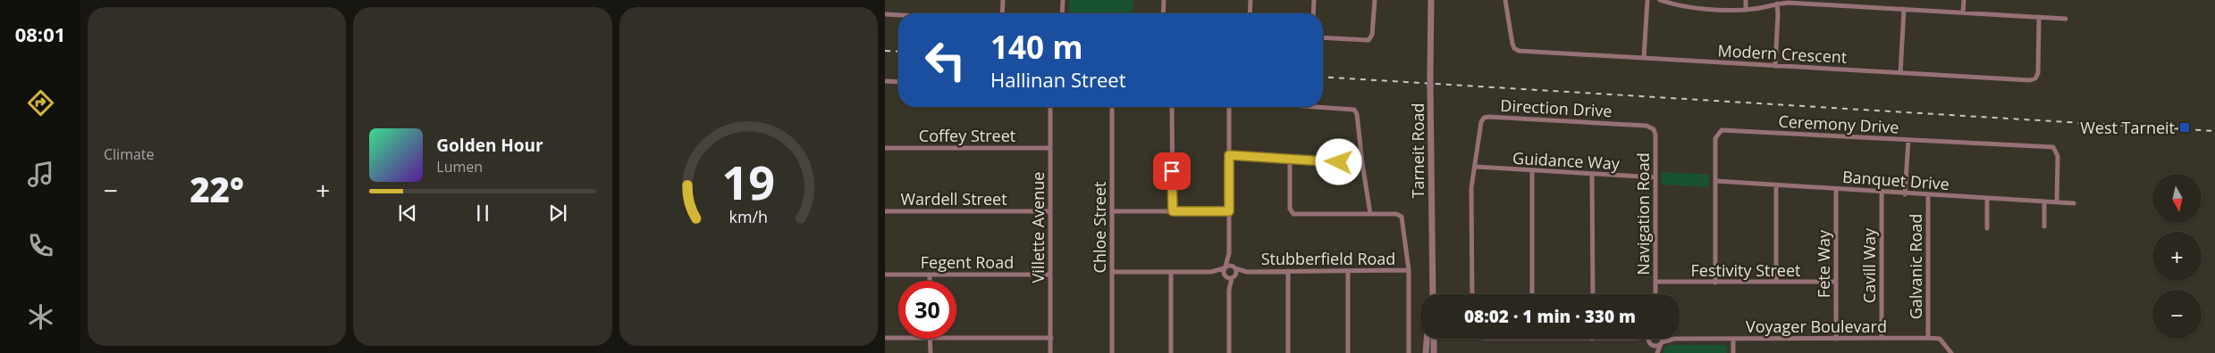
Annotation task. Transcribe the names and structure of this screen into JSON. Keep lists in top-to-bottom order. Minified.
{"streets":{"street":["Modern Crescent","Direction Drive","Ceremony Drive","Coffey Street","Tarneit Road","Guidance Way","Banquet Drive","Wardell Street","Navigation Road","Villette Avenue","Chloe Street","Stubberfield Road","Fegent Road","Fete Way","Cavill Way","Galvanic Road","Festivity Street","Voyager Boulevard"]},"crossings":[["Direction Drive","Guidance Way"],["Direction Drive","Navigation Road"],["Ceremony Drive","Banquet Drive"],["Ceremony Drive","Festivity Street"],["Coffey Street","Villette Avenue"],["Guidance Way","Navigation Road"],["Banquet Drive","Fete Way"],["Banquet Drive","Cavill Way"],["Banquet Drive","Galvanic Road"],["Wardell Street","Villette Avenue"],["Navigation Road","Festivity Street"],["Villette Avenue","Fegent Road"],["Fete Way","Festivity Street"],["Fete Way","Voyager Boulevard"],["Cavill Way","Voyager Boulevard"],["Galvanic Road","Voyager Boulevard"]],"places":{"transit":["West Tarneit"]},"north":"bottom","page":{"tabs":"08:01","tile":"Climate","turn":["140 m","Hallinan Street"],"song":["Golden Hour","Lumen"],"heat":["−","22°","+"],"map_buttons":["+","−"],"limit":"30","trip":"08:02 · 1 min · 330 m","gauge":["19","km/h"]}}
